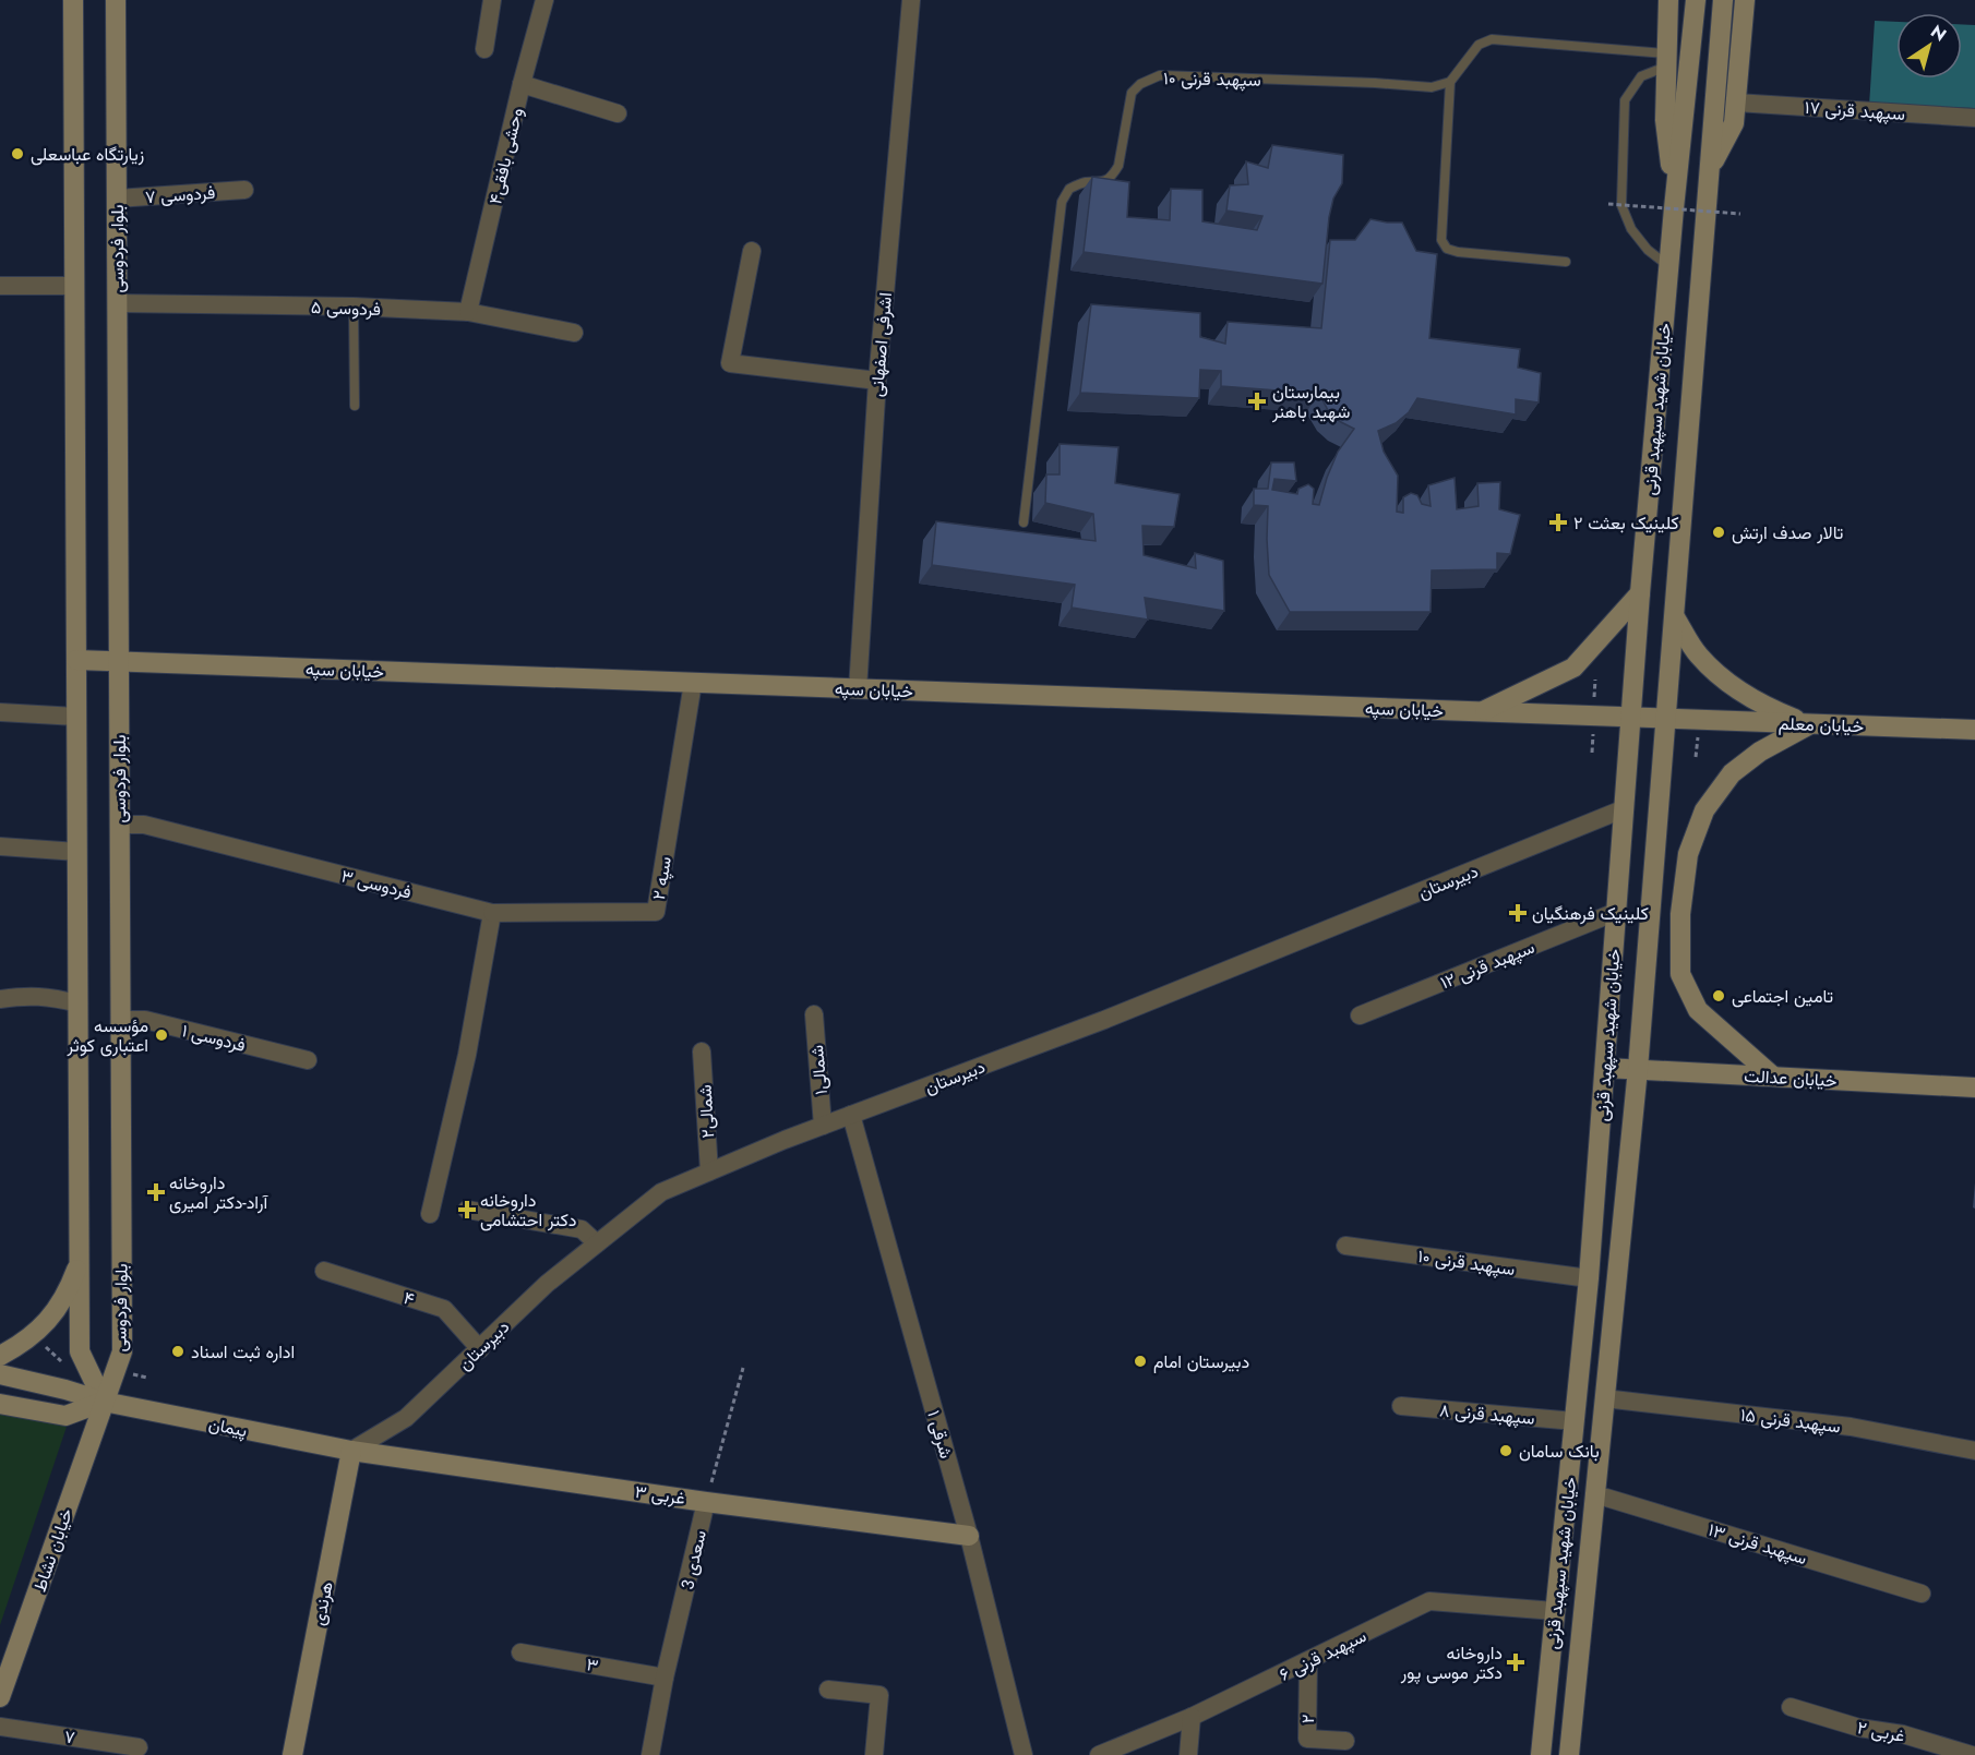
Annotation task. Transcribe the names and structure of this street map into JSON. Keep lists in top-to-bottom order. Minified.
{"streets":{"main road":["بلوار فردوسی","خیابان شهید سپهبد قرنی","خیابان سپه","خیابان معلم","خیابان عدالت","پیمان","۳ غربی","خیابان نشاط","هرندی"],"street":["سپهبد قرنی ۱۰","سپهبد قرنی ۱۷","وحشی بافقی۴","فردوسی ۷","فردوسی ۵","اشرفی اصفهانی","سپه ۲","دبیرستان","فردوسی ۳","سپهبد قرنی ۱۲","فردوسی ۱","شمالی۱","شمالی۲","۴","سپهبد قرنی ۸","سپهبد قرنی ۱۵","شرقی ۱","سپهبد قرنی ۱۳","سعدی 3","سپهبد قرنی ۶","۳","۲","غربی ۲","۷"]},"crossings":[["سپهبد قرنی ۱۰","خیابان شهید سپهبد قرنی"],["وحشی بافقی۴","فردوسی ۵"],["فردوسی ۷","بلوار فردوسی"],["بلوار فردوسی","فردوسی ۵"],["بلوار فردوسی","خیابان سپه"],["بلوار فردوسی","فردوسی ۳"],["بلوار فردوسی","فردوسی ۱"],["بلوار فردوسی","پیمان"],["بلوار فردوسی","خیابان نشاط"],["اشرفی اصفهانی","خیابان سپه"],["خیابان شهید سپهبد قرنی","خیابان سپه"],["خیابان شهید سپهبد قرنی","خیابان معلم"],["خیابان شهید سپهبد قرنی","دبیرستان"],["خیابان شهید سپهبد قرنی","سپهبد قرنی ۱۲"],["خیابان شهید سپهبد قرنی","خیابان عدالت"],["خیابان شهید سپهبد قرنی","سپهبد قرنی ۸"],["خیابان شهید سپهبد قرنی","سپهبد قرنی ۱۵"],["خیابان شهید سپهبد قرنی","سپهبد قرنی ۱۳"],["خیابان شهید سپهبد قرنی","سپهبد قرنی ۶"],["خیابان سپه","خیابان معلم"],["خیابان سپه","سپه ۲"],["سپه ۲","فردوسی ۳"],["دبیرستان","شمالی۱"],["دبیرستان","شمالی۲"],["دبیرستان","۴"],["دبیرستان","پیمان"],["دبیرستان","شرقی ۱"],["دبیرستان","۳ غربی"],["دبیرستان","هرندی"],["پیمان","۳ غربی"],["پیمان","خیابان نشاط"],["پیمان","هرندی"],["شرقی ۱","۳ غربی"],["۳ غربی","سعدی 3"],["۳ غربی","هرندی"],["سعدی 3","۳"],["سپهبد قرنی ۶","۲"]],"places":{"other":["زیارتگاه عباسعلی","تالار صدف ارتش","تامین اجتماعی","مؤسسه اعتباری کوثر","اداره ثبت اسناد","دبیرستان امام","بانک سامان"],"health":["بیمارستان شهید باهنر","کلینیک بعثت ۲","کلینیک فرهنگیان","داروخانه آراد-دکتر امیری","داروخانه دکتر احتشامی","داروخانه دکتر موسی پور"]},"north":"top right"}
